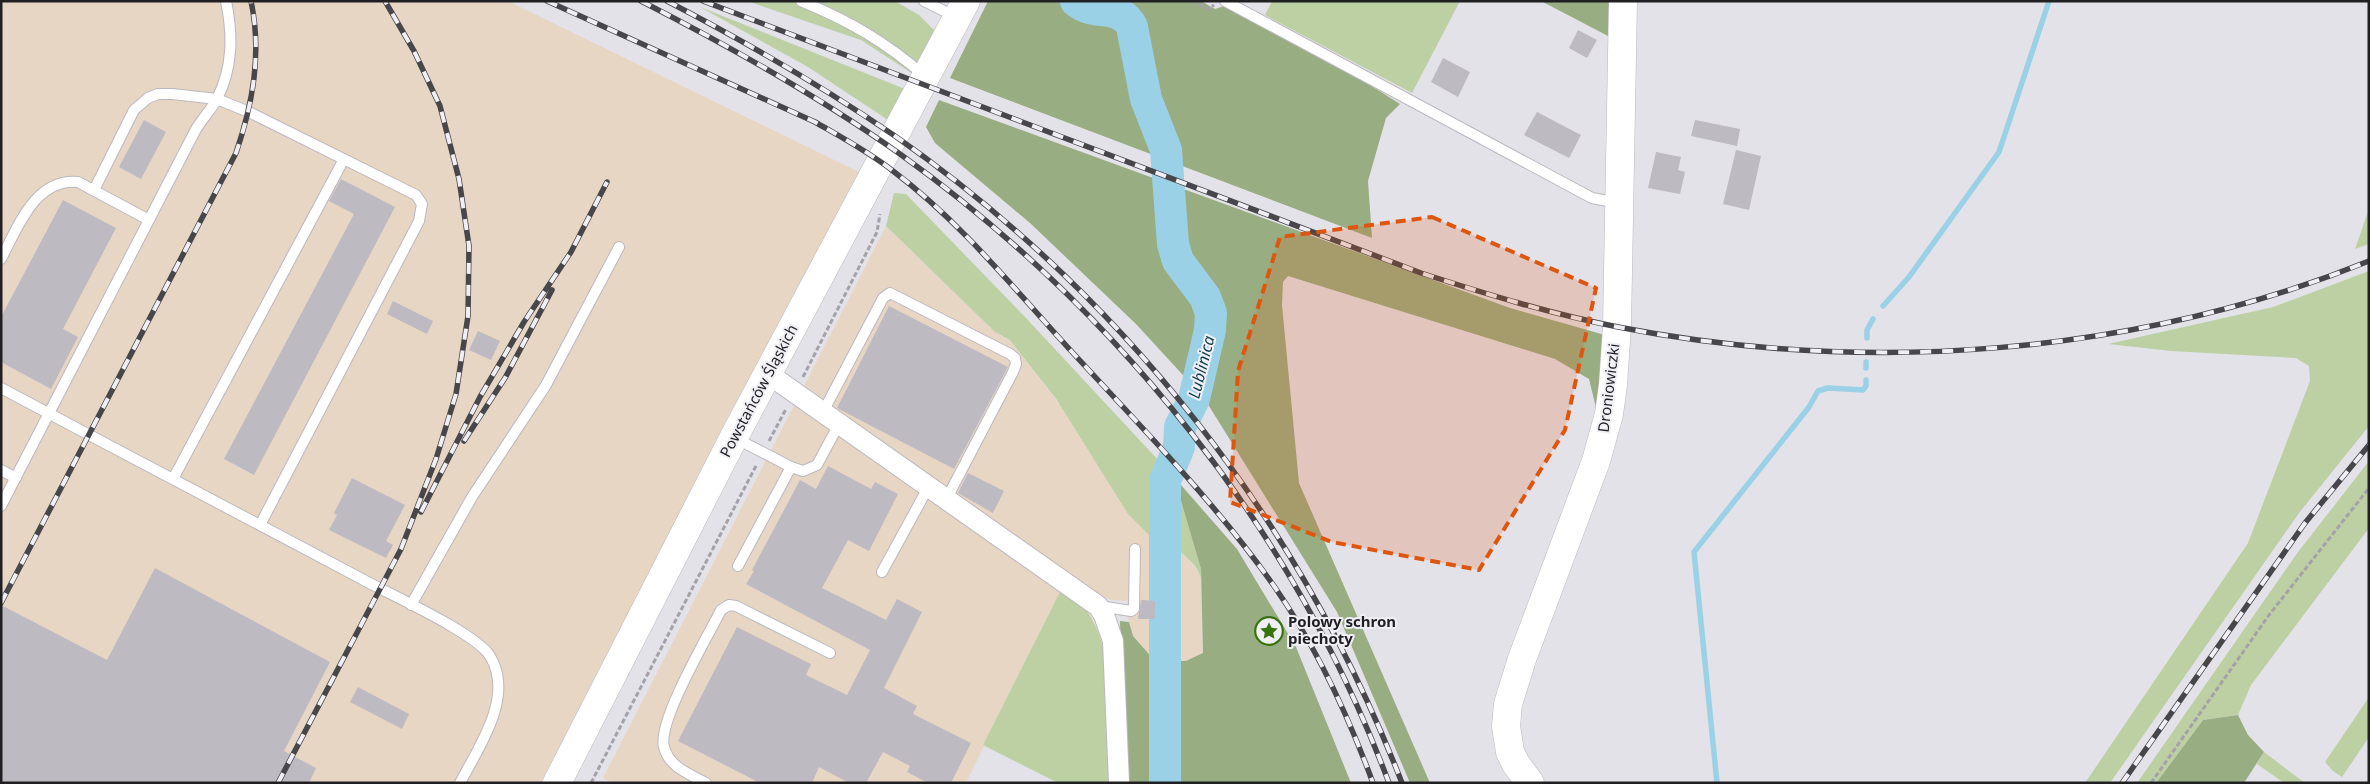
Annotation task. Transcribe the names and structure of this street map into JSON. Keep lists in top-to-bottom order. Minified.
{"streets":{"main road":["Droniowiczki","Powstańców Śląskich"]},"water":["Lublinica"],"places":{"place":["Polowy schron piechoty"]}}
